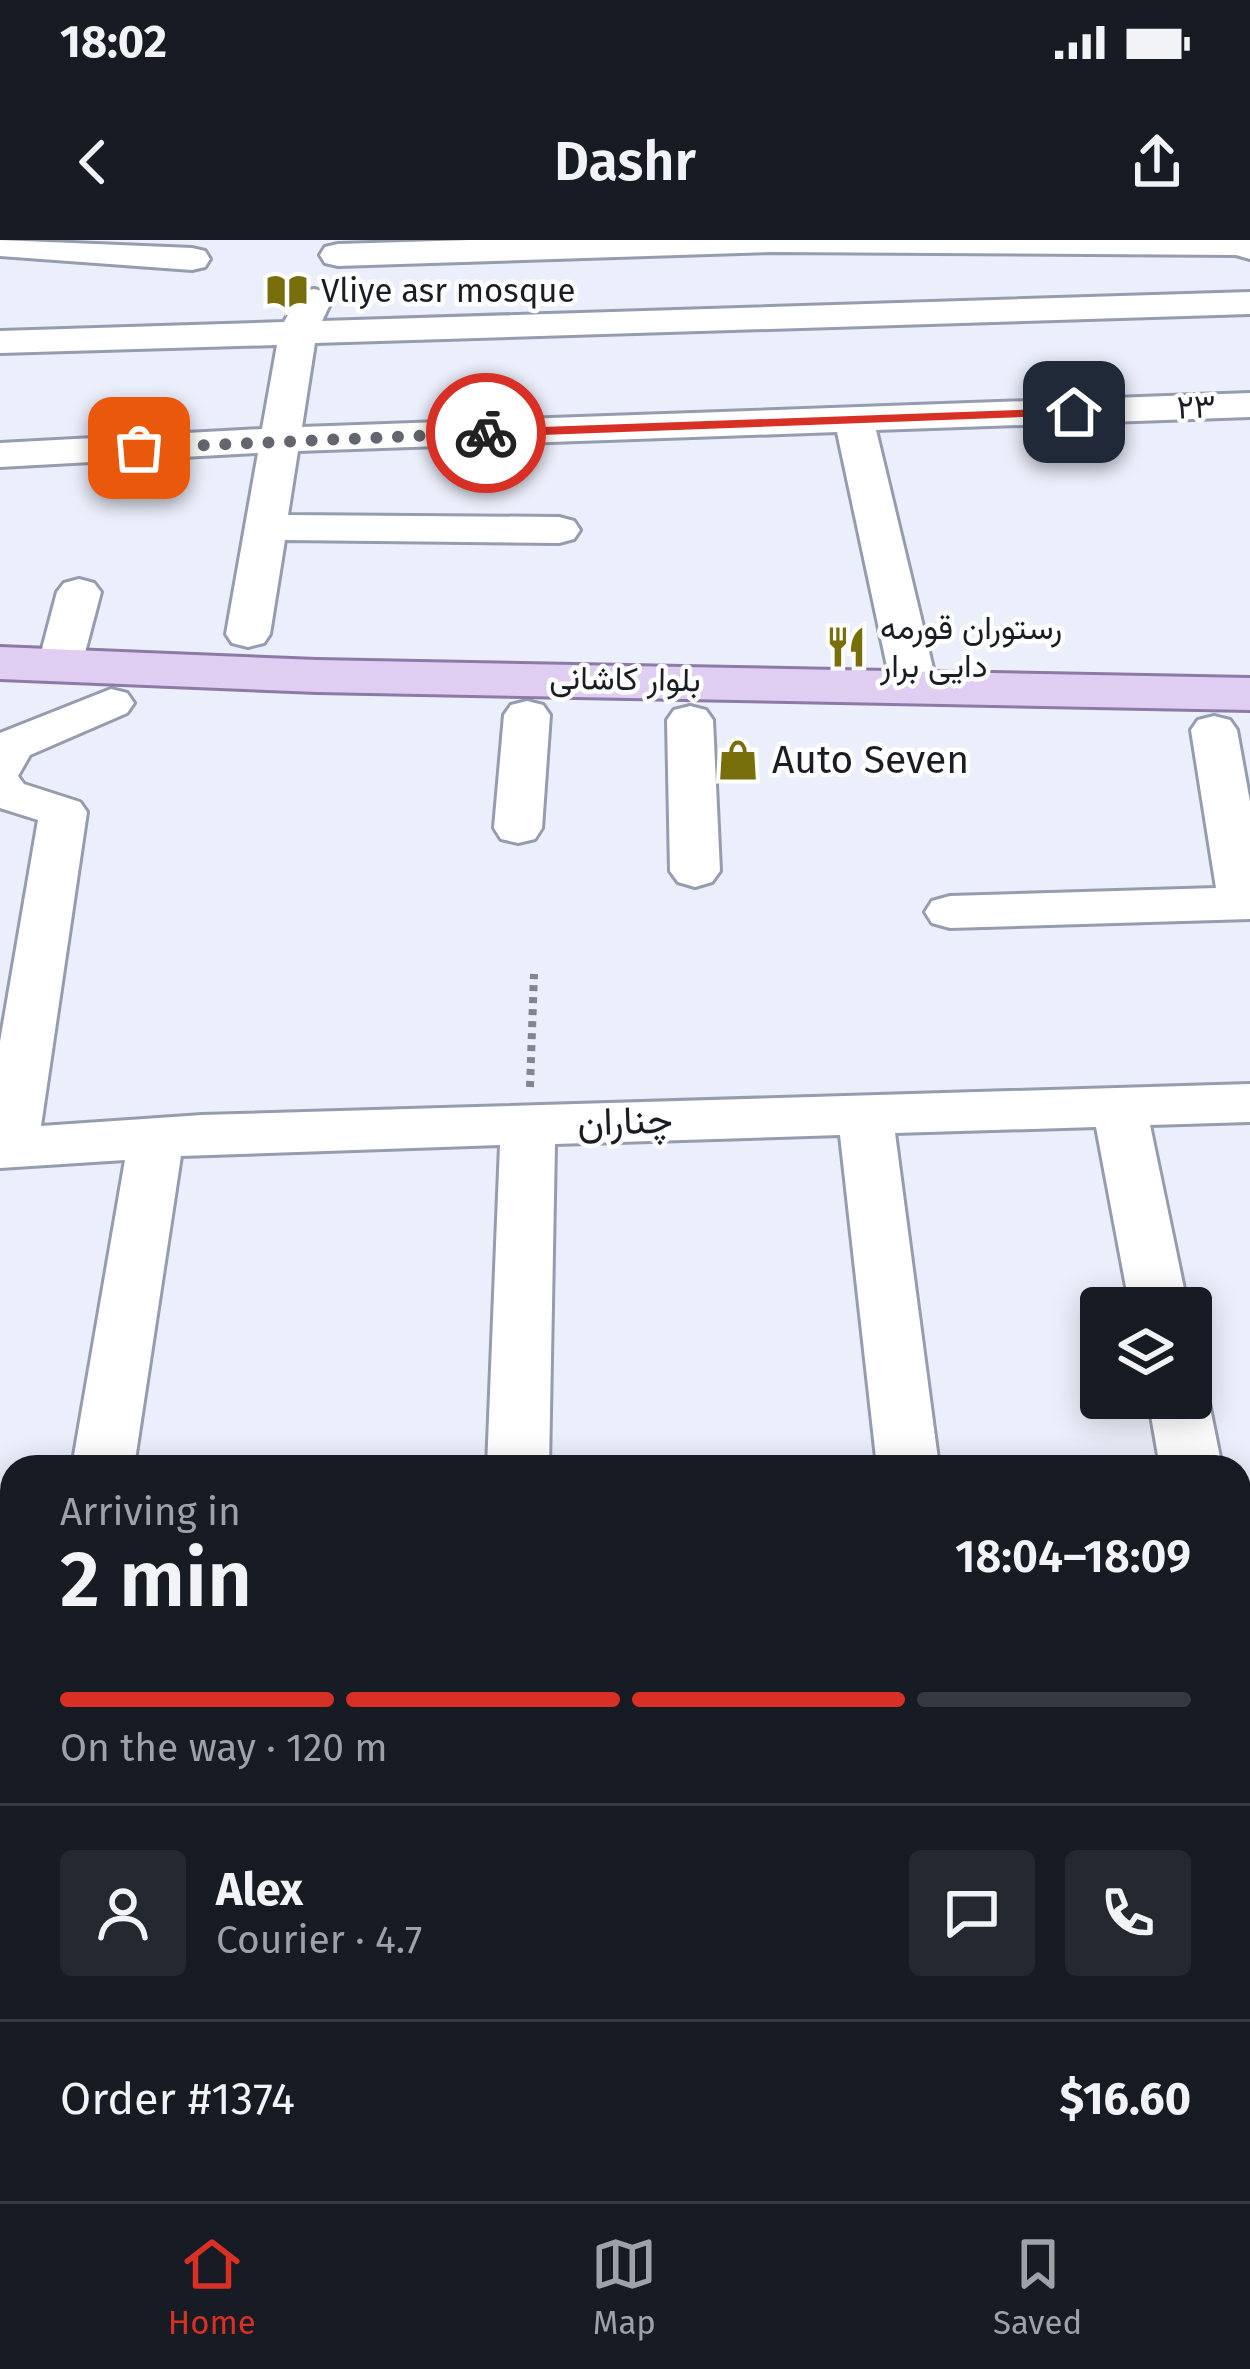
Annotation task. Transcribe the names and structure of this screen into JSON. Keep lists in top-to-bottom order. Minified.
{"streets":{"main road":["بلوار کاشانی"],"street":["۲۳","چناران"]},"places":{"library":["Vliye asr mosque"],"restaurant":["رستوران قورمه دایی برار"],"shop":["Auto Seven"]},"page":{"status":"18:02","header":"Dashr","heading":["2 min","Arriving in","18:04–18:09"],"panel":["Alex","Courier · 4.7","Order #1374","$16.60"],"bar":"On the way · 120 m","tabs":["Home","Map","Saved"]}}
